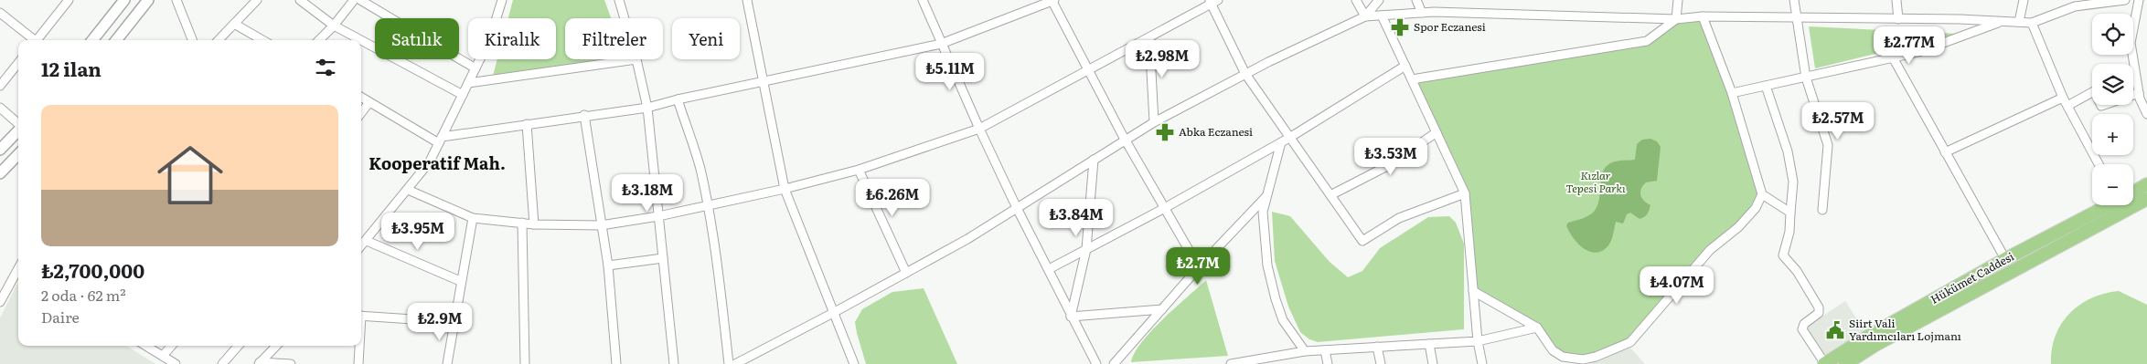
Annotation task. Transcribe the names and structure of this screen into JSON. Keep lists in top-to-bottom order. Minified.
{"streets":{"main road":["Hükümet Caddesi"]},"districts":["Kooperatif Mah."],"parks":["Kızlar Tepesi Parkı"],"places":{"pharmacy":["Spor Eczanesi","Abka Eczanesi"],"public building":["Siirt Vali Yardımcıları Lojmanı"]},"page":{"map_buttons":["+","−"],"chip":["Satılık","Kiralık","Filtreler","Yeni"],"price":["₺2.77M","₺2.98M","₺5.11M","₺2.57M","₺3.53M","₺3.18M","₺6.26M","₺3.84M","₺3.95M","₺2.7M","₺4.07M","₺2.9M"],"heading":"12 ilan","list":[{"name":"₺2,700,000","note":"2 oda · 62 m² · Daire"}]}}
